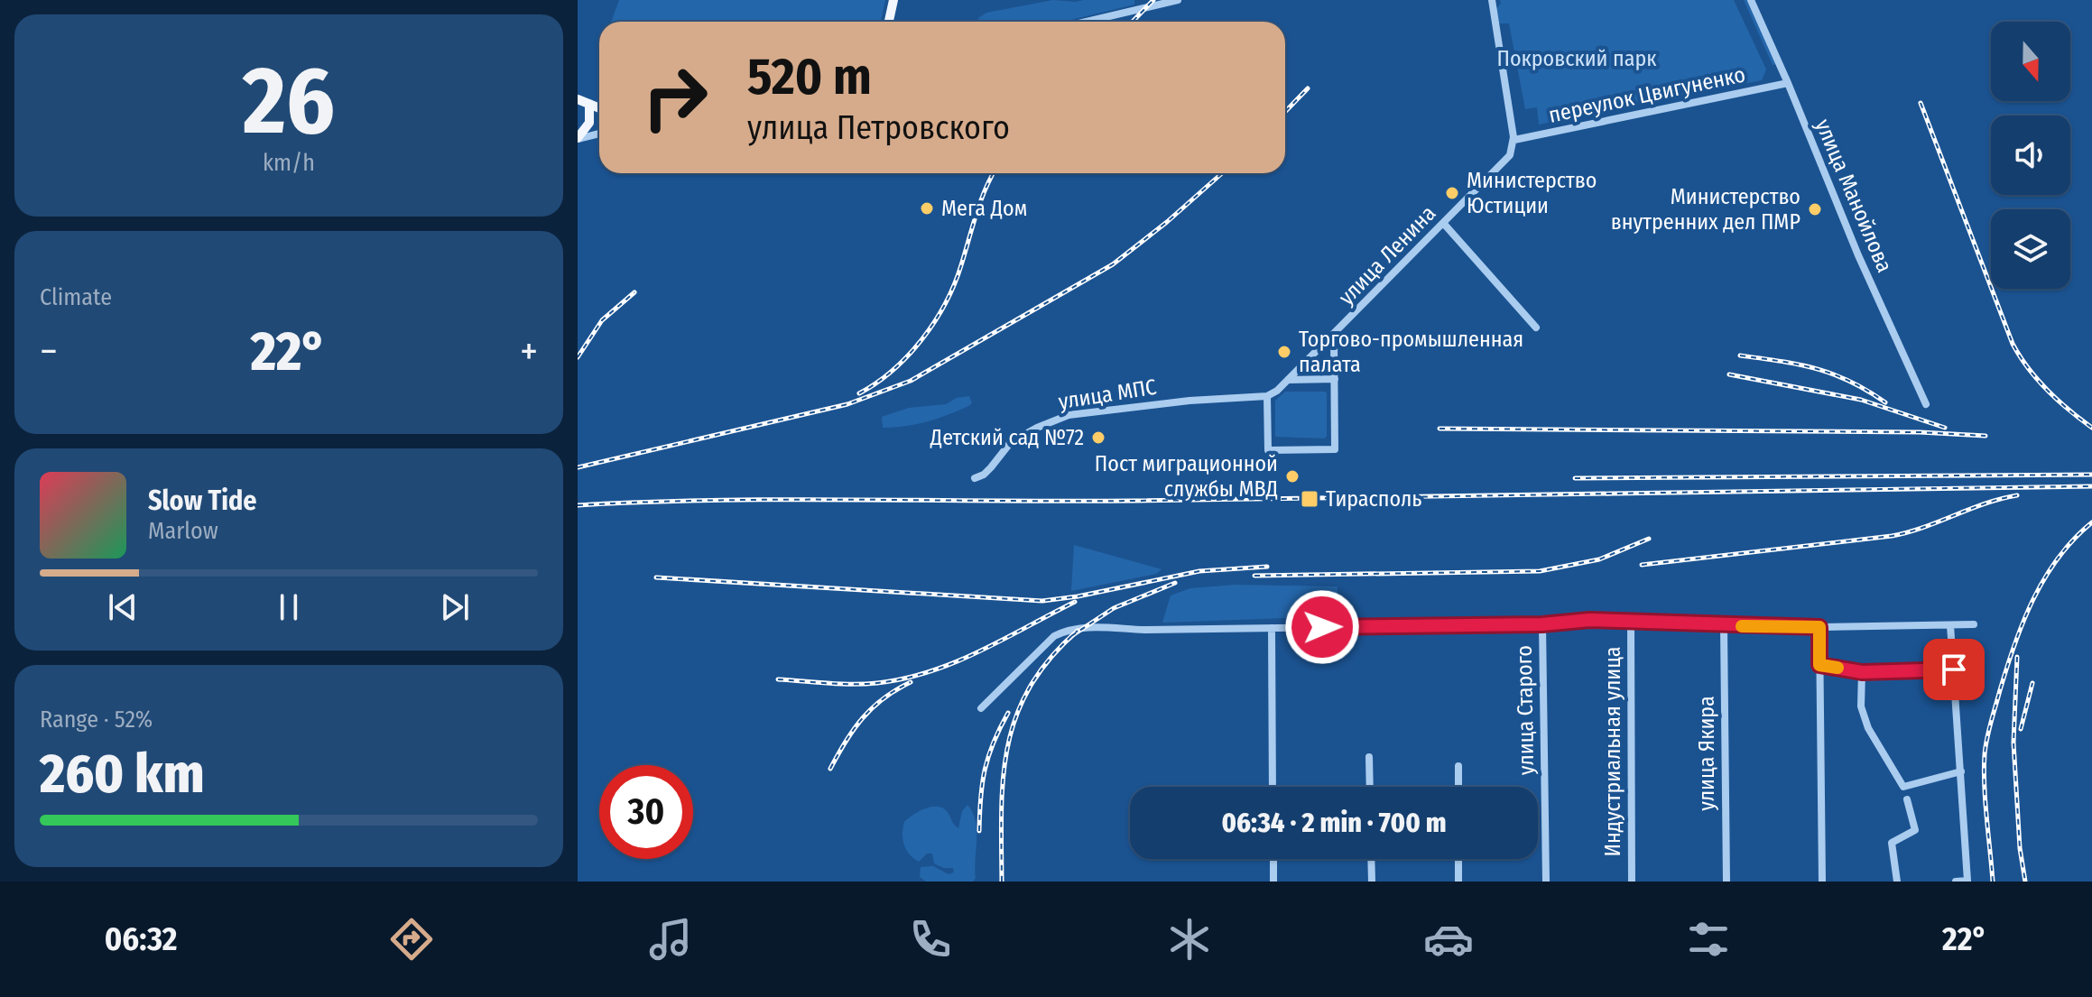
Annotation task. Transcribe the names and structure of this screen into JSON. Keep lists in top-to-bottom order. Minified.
{"streets":{"street":["переулок Цвигуненко","улица Манойлова","улица Ленина","улица МПС","улица Старого","Индустриальная улица","улица Якира"]},"crossings":[["переулок Цвигуненко","улица Манойлова"],["переулок Цвигуненко","улица Ленина"],["улица Ленина","улица МПС"]],"parks":["Покровский парк"],"places":{"other":["Министерство Юстиции","Мега Дом","Министерство внутренних дел ПМР","Торгово-промышленная палата","Детский сад №72","Пост миграционной службы МВД"],"transit":["Тирасполь"]},"north":"bottom","page":{"tile":[["26","km/h"],"Climate",["Range · 52%","260 km"]],"turn":["520 m","улица Петровского"],"heat":["−","22°","+"],"song":["Slow Tide","Marlow"],"limit":"30","trip":"06:34 · 2 min · 700 m","tabs":["06:32","22°"]}}
